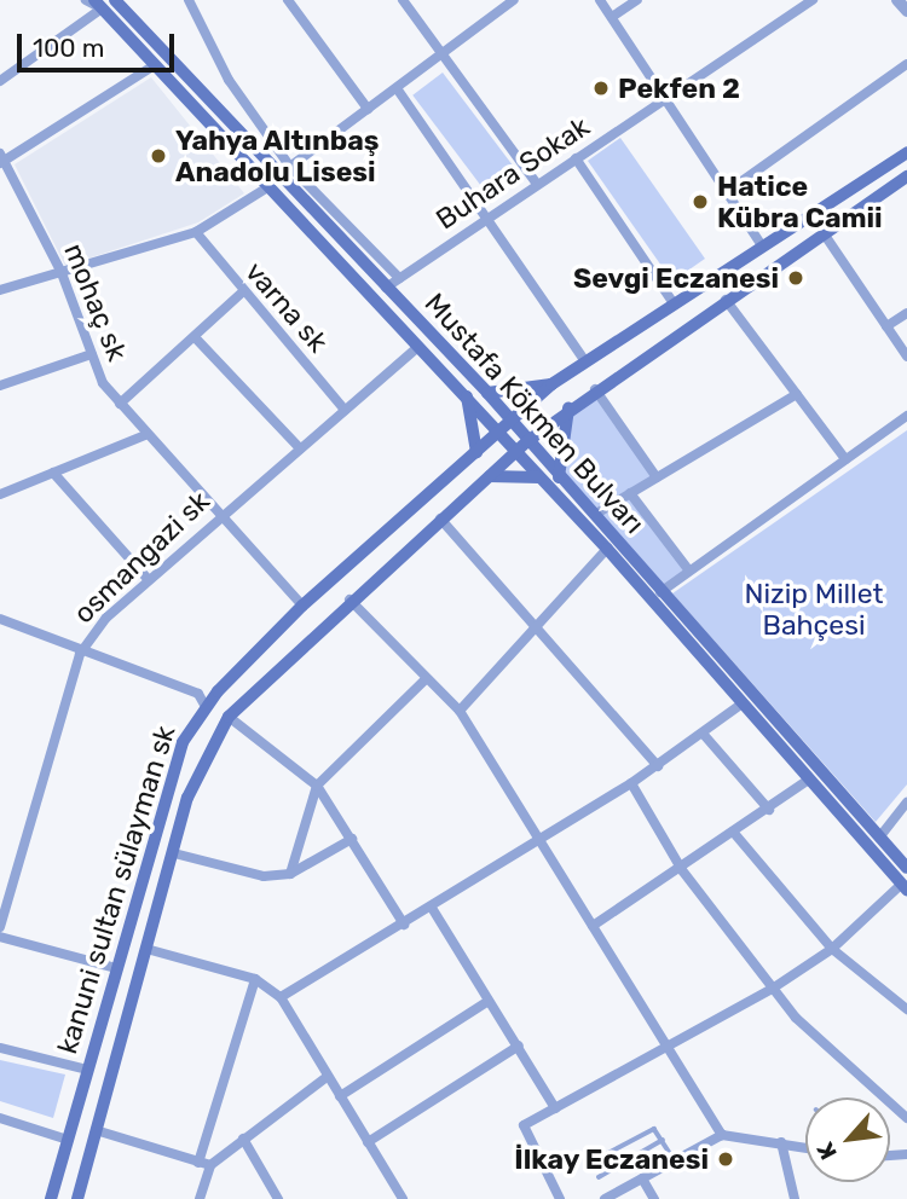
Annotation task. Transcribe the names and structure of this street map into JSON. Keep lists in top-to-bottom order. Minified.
{"streets":{"main road":["Mustafa Kökmen Bulvarı","kanuni sultan sülayman sk"],"street":["Buhara Sokak","mohaç sk","varna sk","osmangazi sk"]},"crossings":[["Buhara Sokak","Mustafa Kökmen Bulvarı"],["mohaç sk","osmangazi sk"],["mohaç sk","kanuni sultan sülayman sk"],["varna sk","osmangazi sk"],["Mustafa Kökmen Bulvarı","kanuni sultan sülayman sk"]],"parks":["Nizip Millet Bahçesi"],"places":["Pekfen 2","Yahya Altınbaş Anadolu Lisesi","Hatice Kübra Camii","Sevgi Eczanesi","İlkay Eczanesi"],"scale_bar":"100 m","north":"bottom left"}
